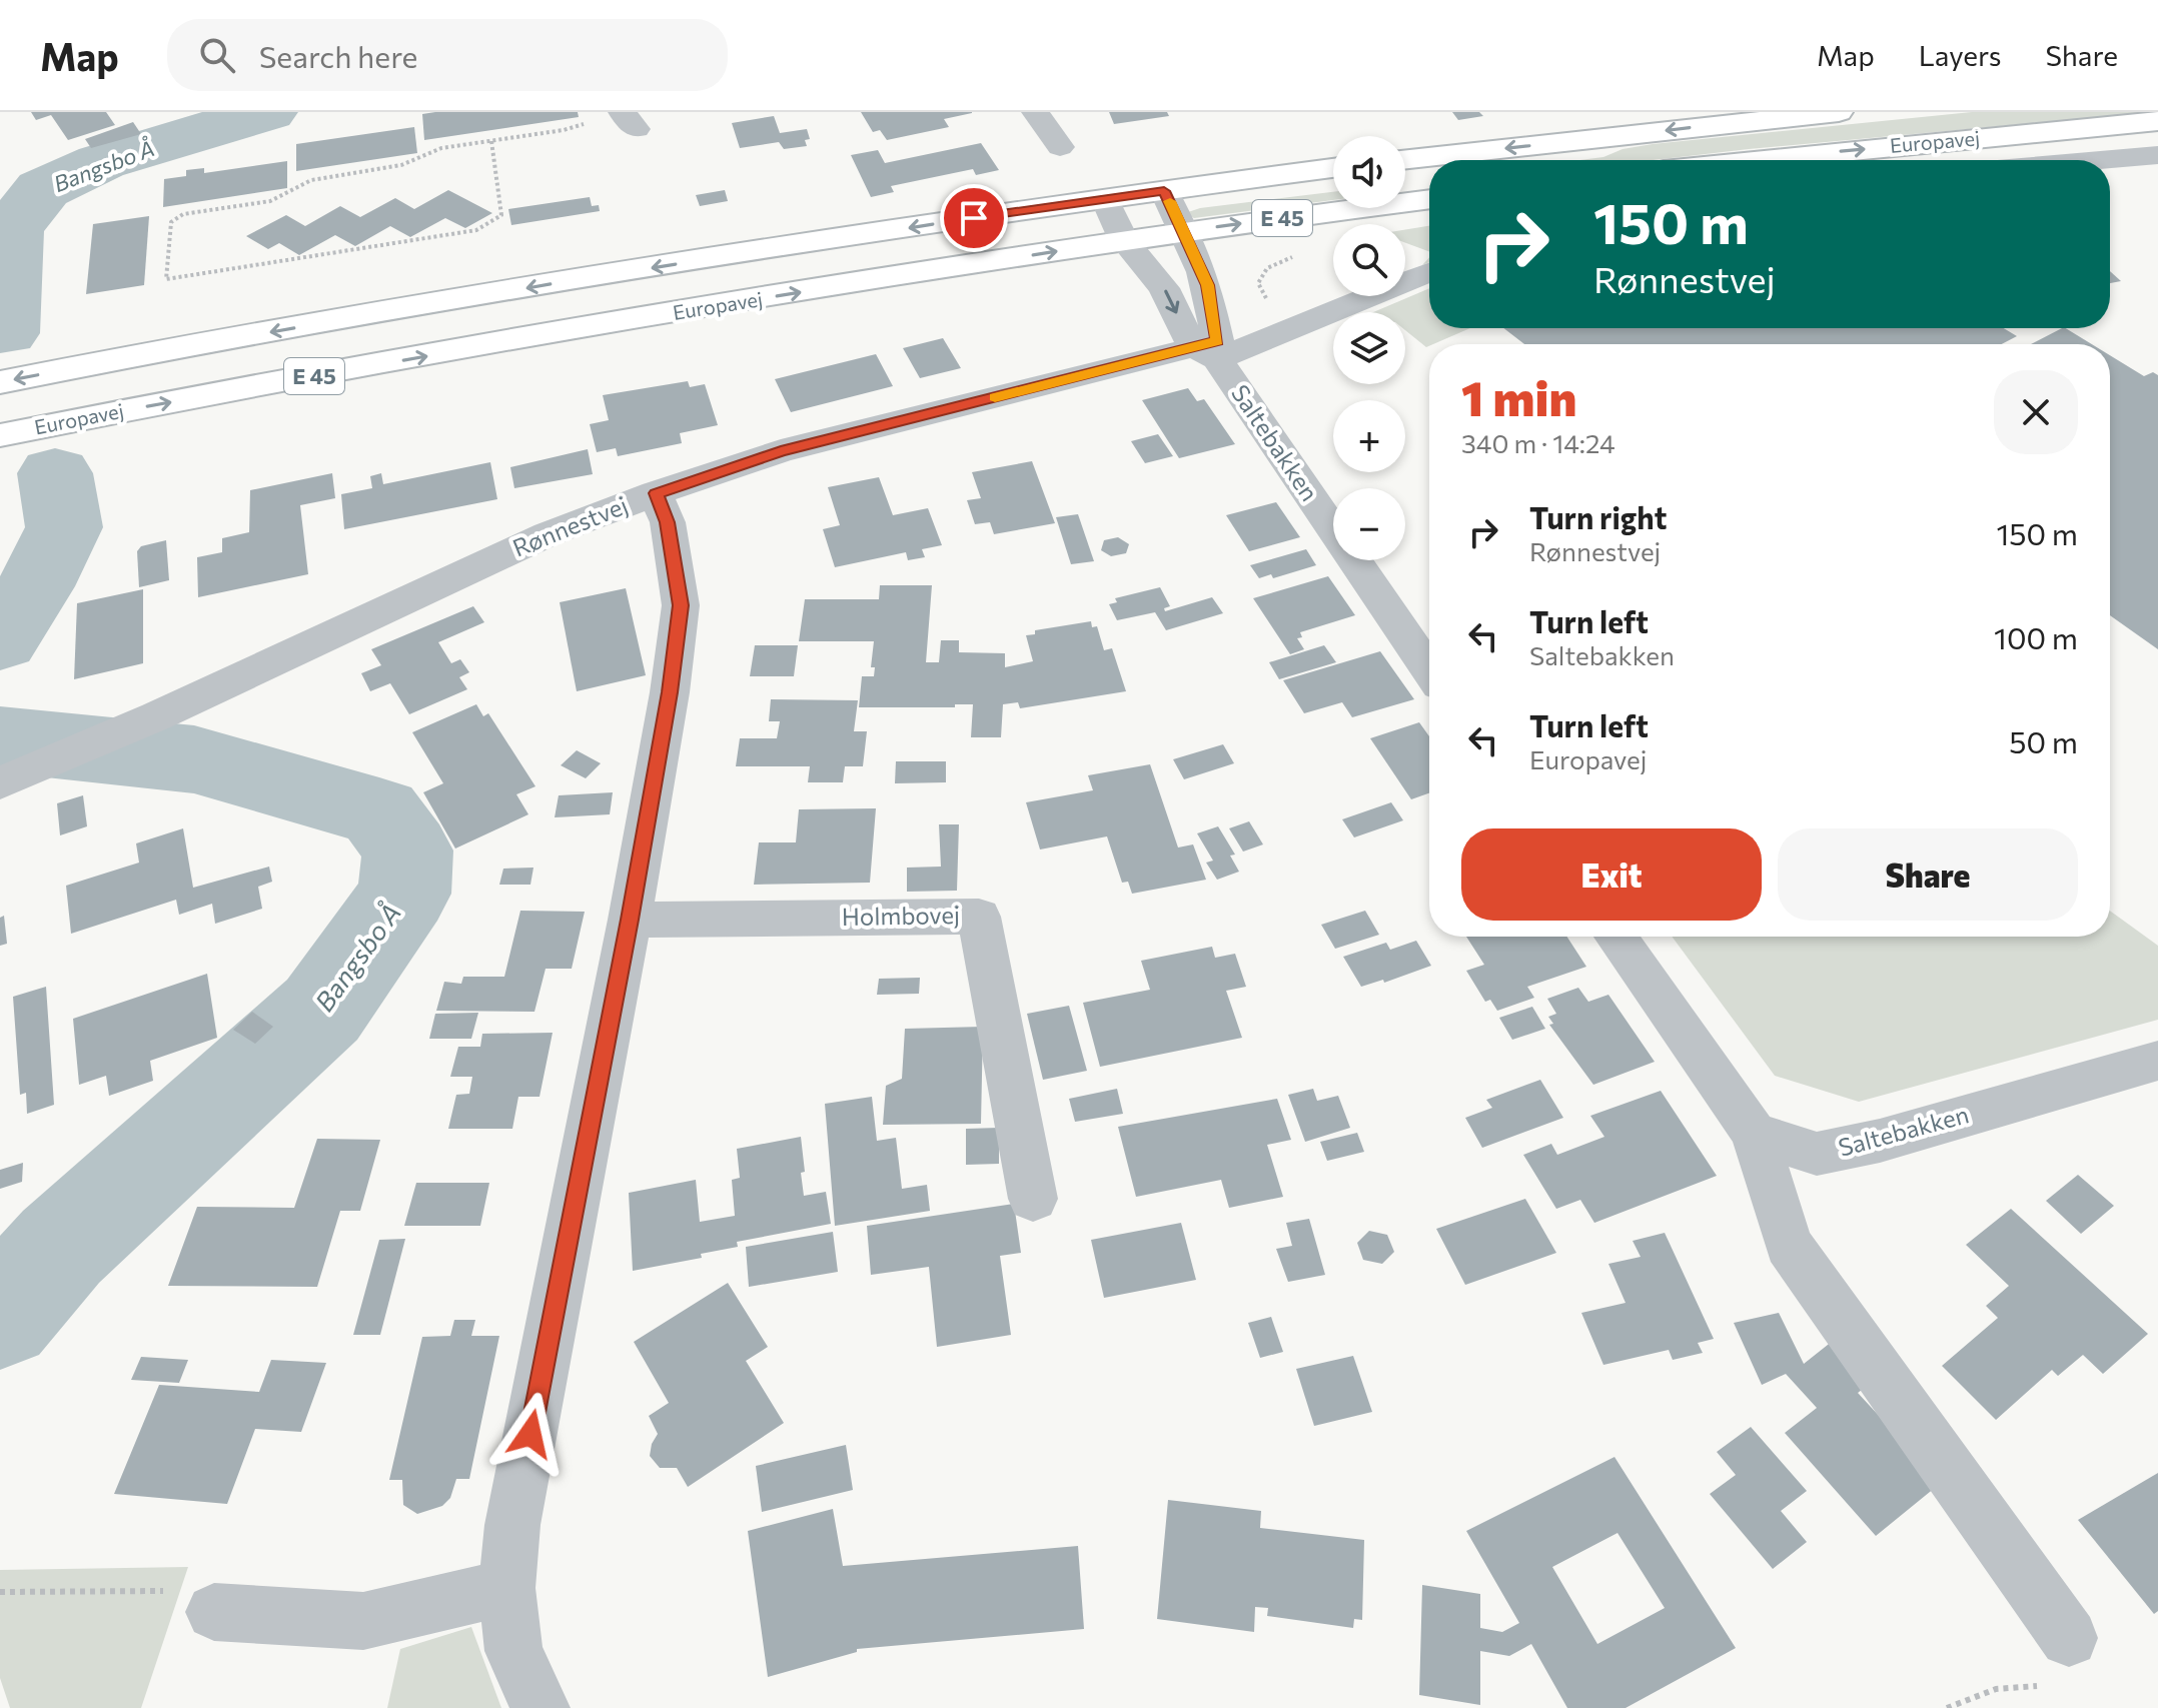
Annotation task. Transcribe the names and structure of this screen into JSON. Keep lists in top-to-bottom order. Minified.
{"streets":{"main road":["Europavej","E 45"],"street":["Saltebakken","Rønnestvej","Holmbovej"]},"crossings":[["Europavej","Saltebakken"],["Saltebakken","Rønnestvej"]],"water":["Bangsbo Å"],"page":{"header":"Map","search":"Search here","nav":["Map","Layers","Share"],"map_buttons":["+","−"],"turn":["150 m","Rønnestvej"],"heading":["1 min","340 m · 14:24"],"list":[{"name":"Turn right","note":"Rønnestvej","value":"150 m"},{"name":"Turn left","note":"Saltebakken","value":"100 m"},{"name":"Turn left","note":"Europavej","value":"50 m"}],"buttons":["Exit","Share"]}}
